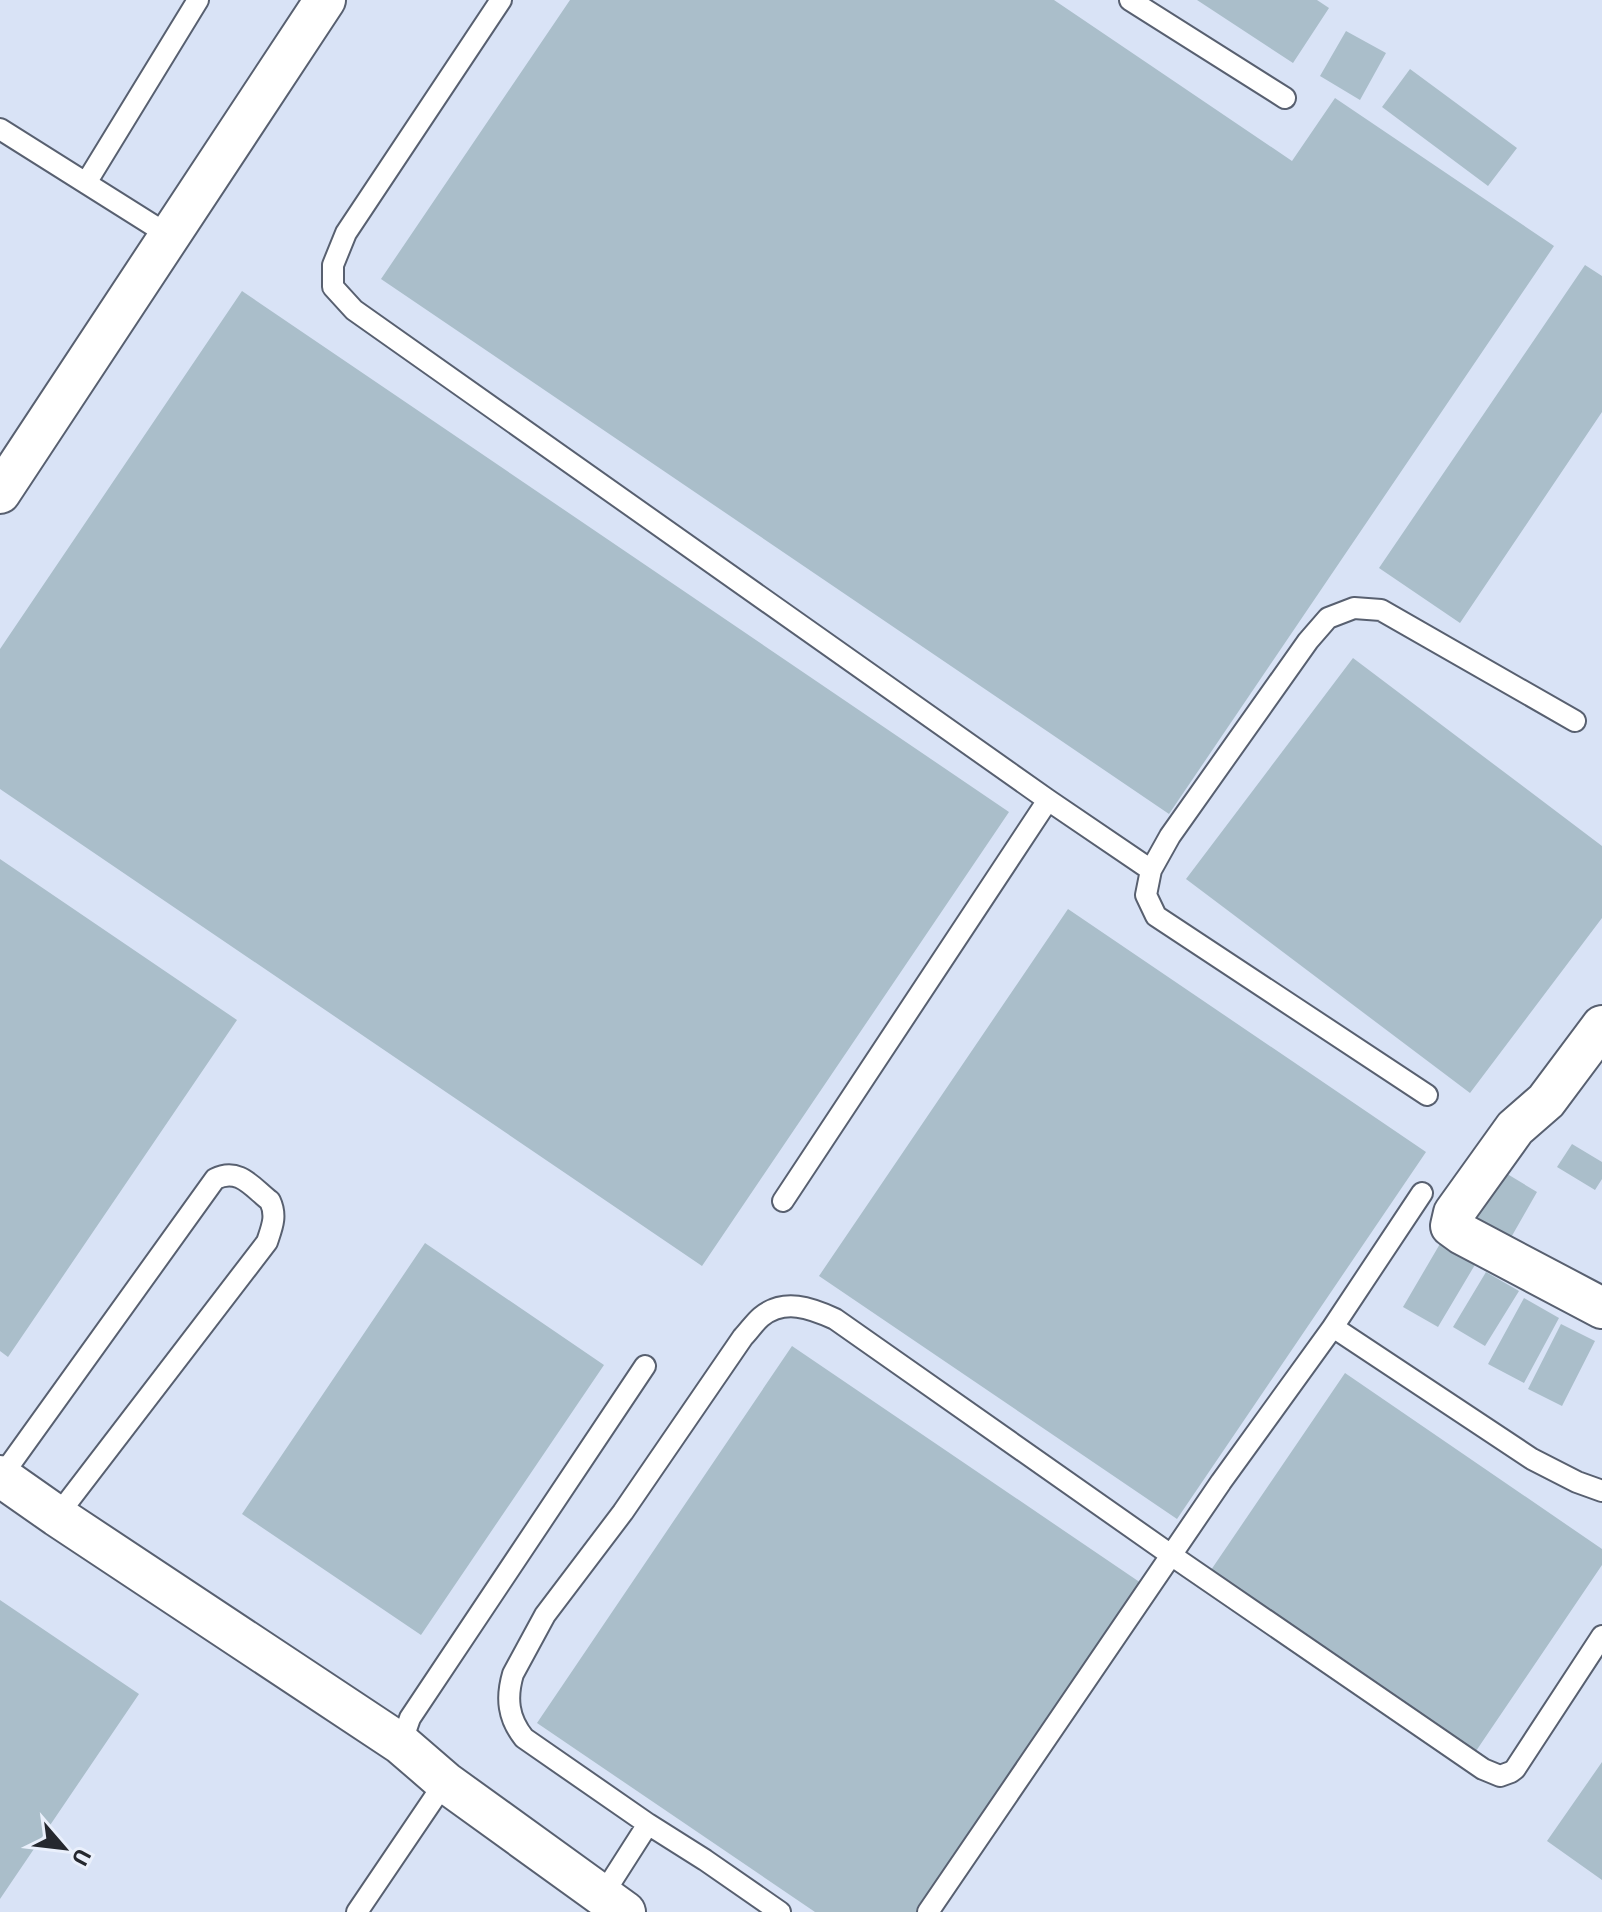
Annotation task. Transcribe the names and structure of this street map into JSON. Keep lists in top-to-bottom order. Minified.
{"north":"bottom right"}
